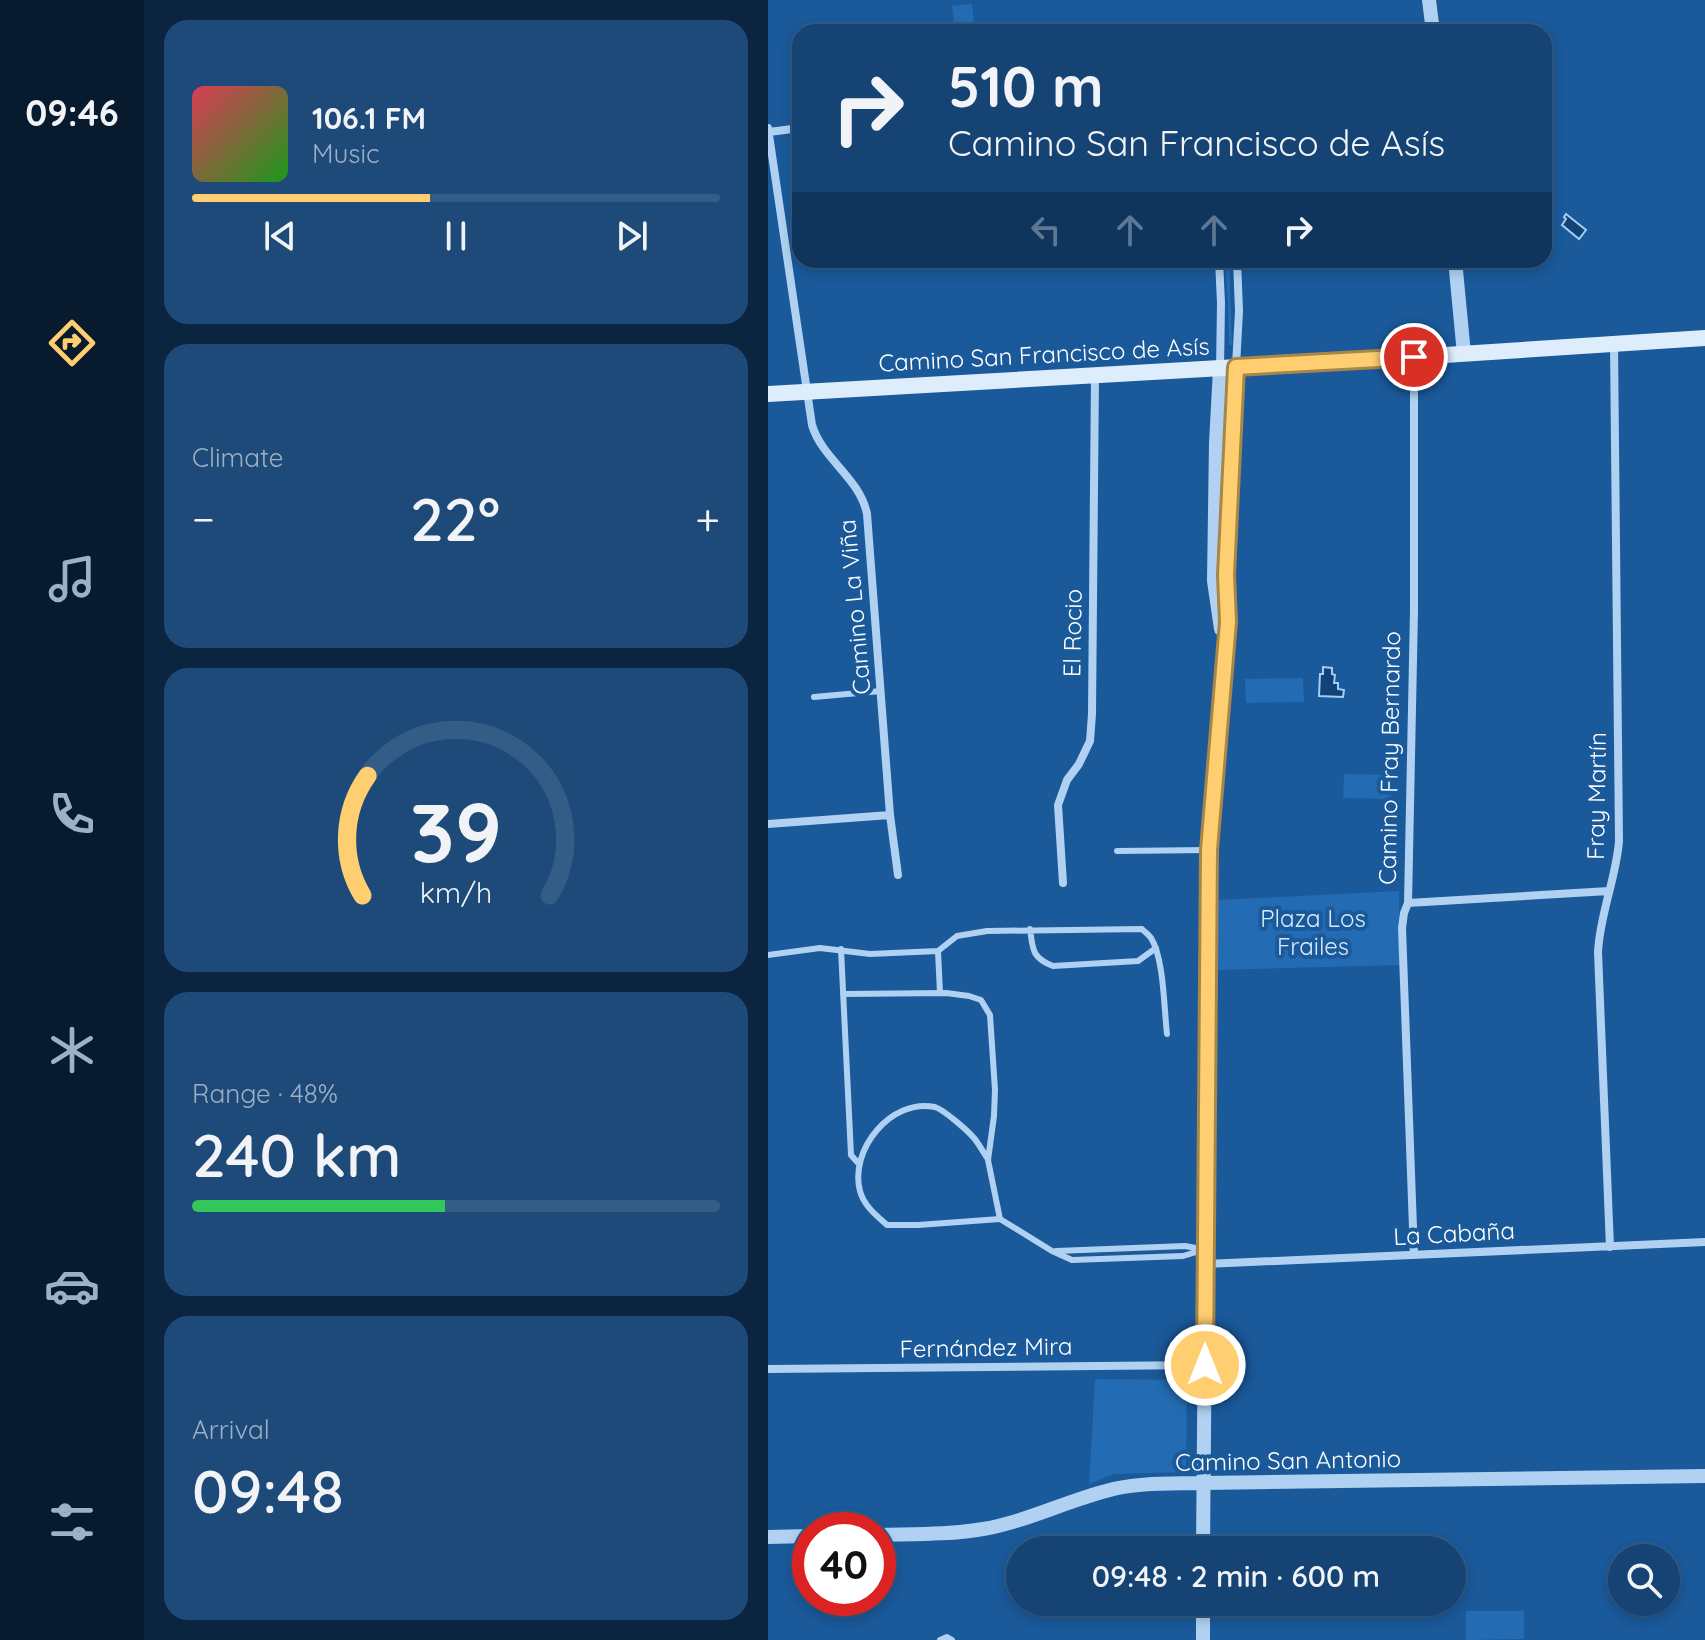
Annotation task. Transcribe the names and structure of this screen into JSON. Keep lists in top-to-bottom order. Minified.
{"streets":{"main road":["Camino San Francisco de Asís"],"street":["Camino La Viña","El Rocio","Camino Fray Bernardo","Fray Martín","La Cabaña","Fernández Mira","Camino San Antonio"]},"crossings":[["Camino San Francisco de Asís","Camino La Viña"],["Camino San Francisco de Asís","El Rocio"],["Camino San Francisco de Asís","Camino Fray Bernardo"],["Camino San Francisco de Asís","Fray Martín"],["Camino Fray Bernardo","La Cabaña"],["Fray Martín","La Cabaña"]],"parks":["Plaza Los Frailes"],"page":{"tabs":"09:46","turn":["510 m","Camino San Francisco de Asís"],"song":["106.1 FM","Music"],"tile":["Climate",["Range · 48%","240 km"],["Arrival","09:48"]],"heat":["−","22°","+"],"limit":"40","trip":"09:48 · 2 min · 600 m","gauge":["39","km/h"]}}
